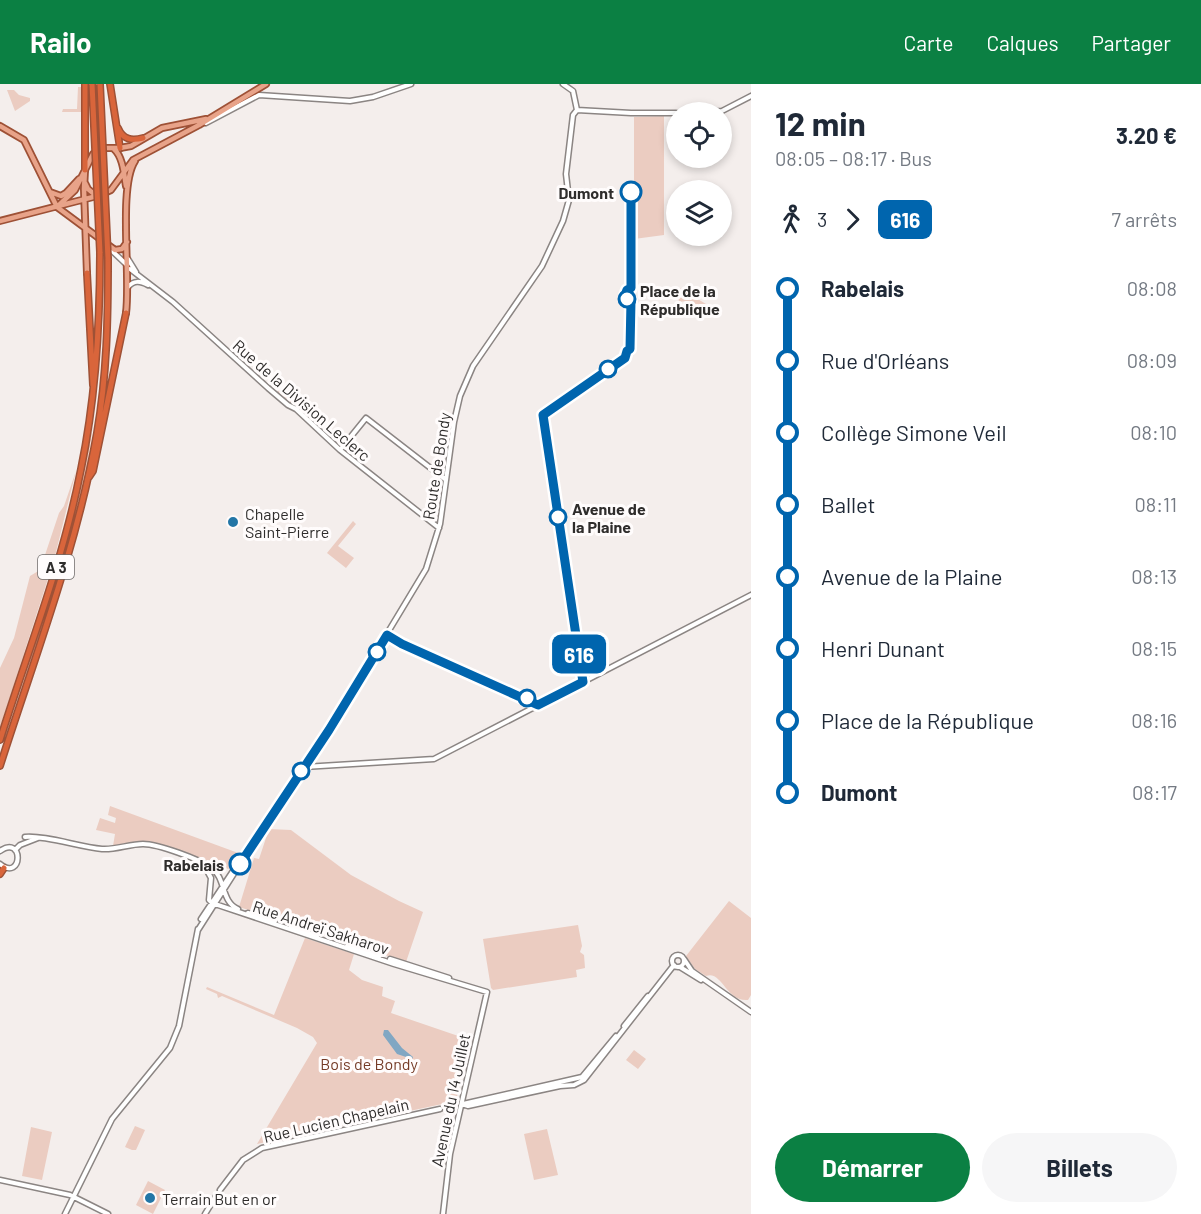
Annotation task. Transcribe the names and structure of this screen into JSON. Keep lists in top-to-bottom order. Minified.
{"streets":{"highway":["A 3"],"main road":["Rue de la Division Leclerc"],"street":["Route de Bondy","Rue Andreï Sakharov","Avenue du 14 Juillet","Rue Lucien Chapelain"]},"crossings":[["Rue de la Division Leclerc","Route de Bondy"],["Route de Bondy","Rue Andreï Sakharov"],["Rue Andreï Sakharov","Avenue du 14 Juillet"]],"parks":["Bois de Bondy"],"places":["Dumont","Place de la République","Avenue de la Plaine","Chapelle Saint-Pierre","Rabelais","Terrain But en or"],"lines":["bus line 616"],"page":{"header":"Railo","nav":["Carte","Calques","Partager"],"on_map":"616","heading":["12 min","08:05 – 08:17 · Bus","3.20 €"],"legs":["3","616","7 arrêts"],"list":[{"name":"Rabelais","value":"08:08"},{"name":"Rue d'Orléans","value":"08:09"},{"name":"Collège Simone Veil","value":"08:10"},{"name":"Ballet","value":"08:11"},{"name":"Avenue de la Plaine","value":"08:13"},{"name":"Henri Dunant","value":"08:15"},{"name":"Place de la République","value":"08:16"},{"name":"Dumont","value":"08:17"}],"buttons":["Démarrer","Billets"]}}
